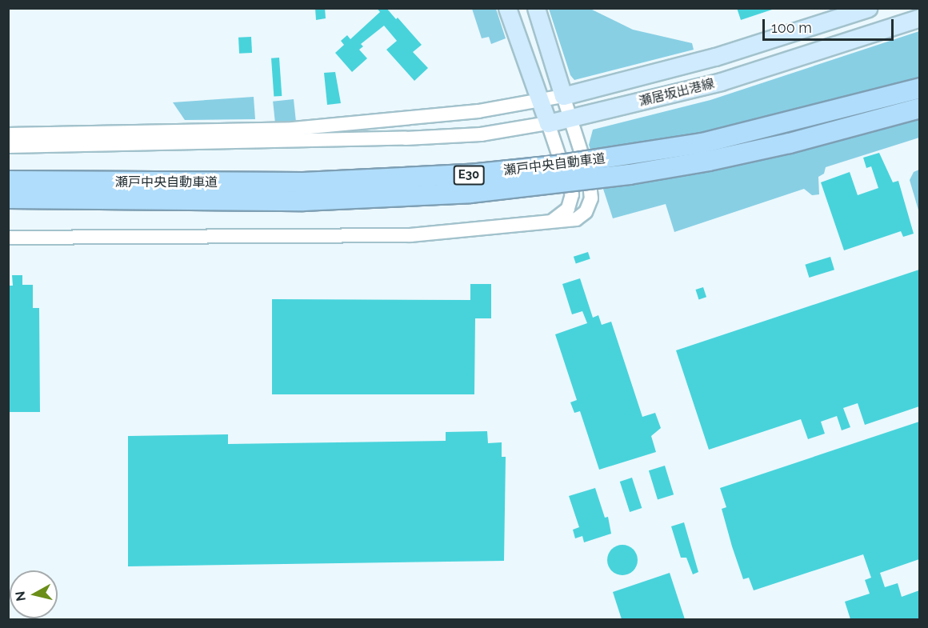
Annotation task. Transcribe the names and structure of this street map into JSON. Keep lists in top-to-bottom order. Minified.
{"streets":{"highway":["瀬戸中央自動車道","E30"],"main road":["瀬居坂出港線"]},"scale_bar":"100 m","north":"left"}
